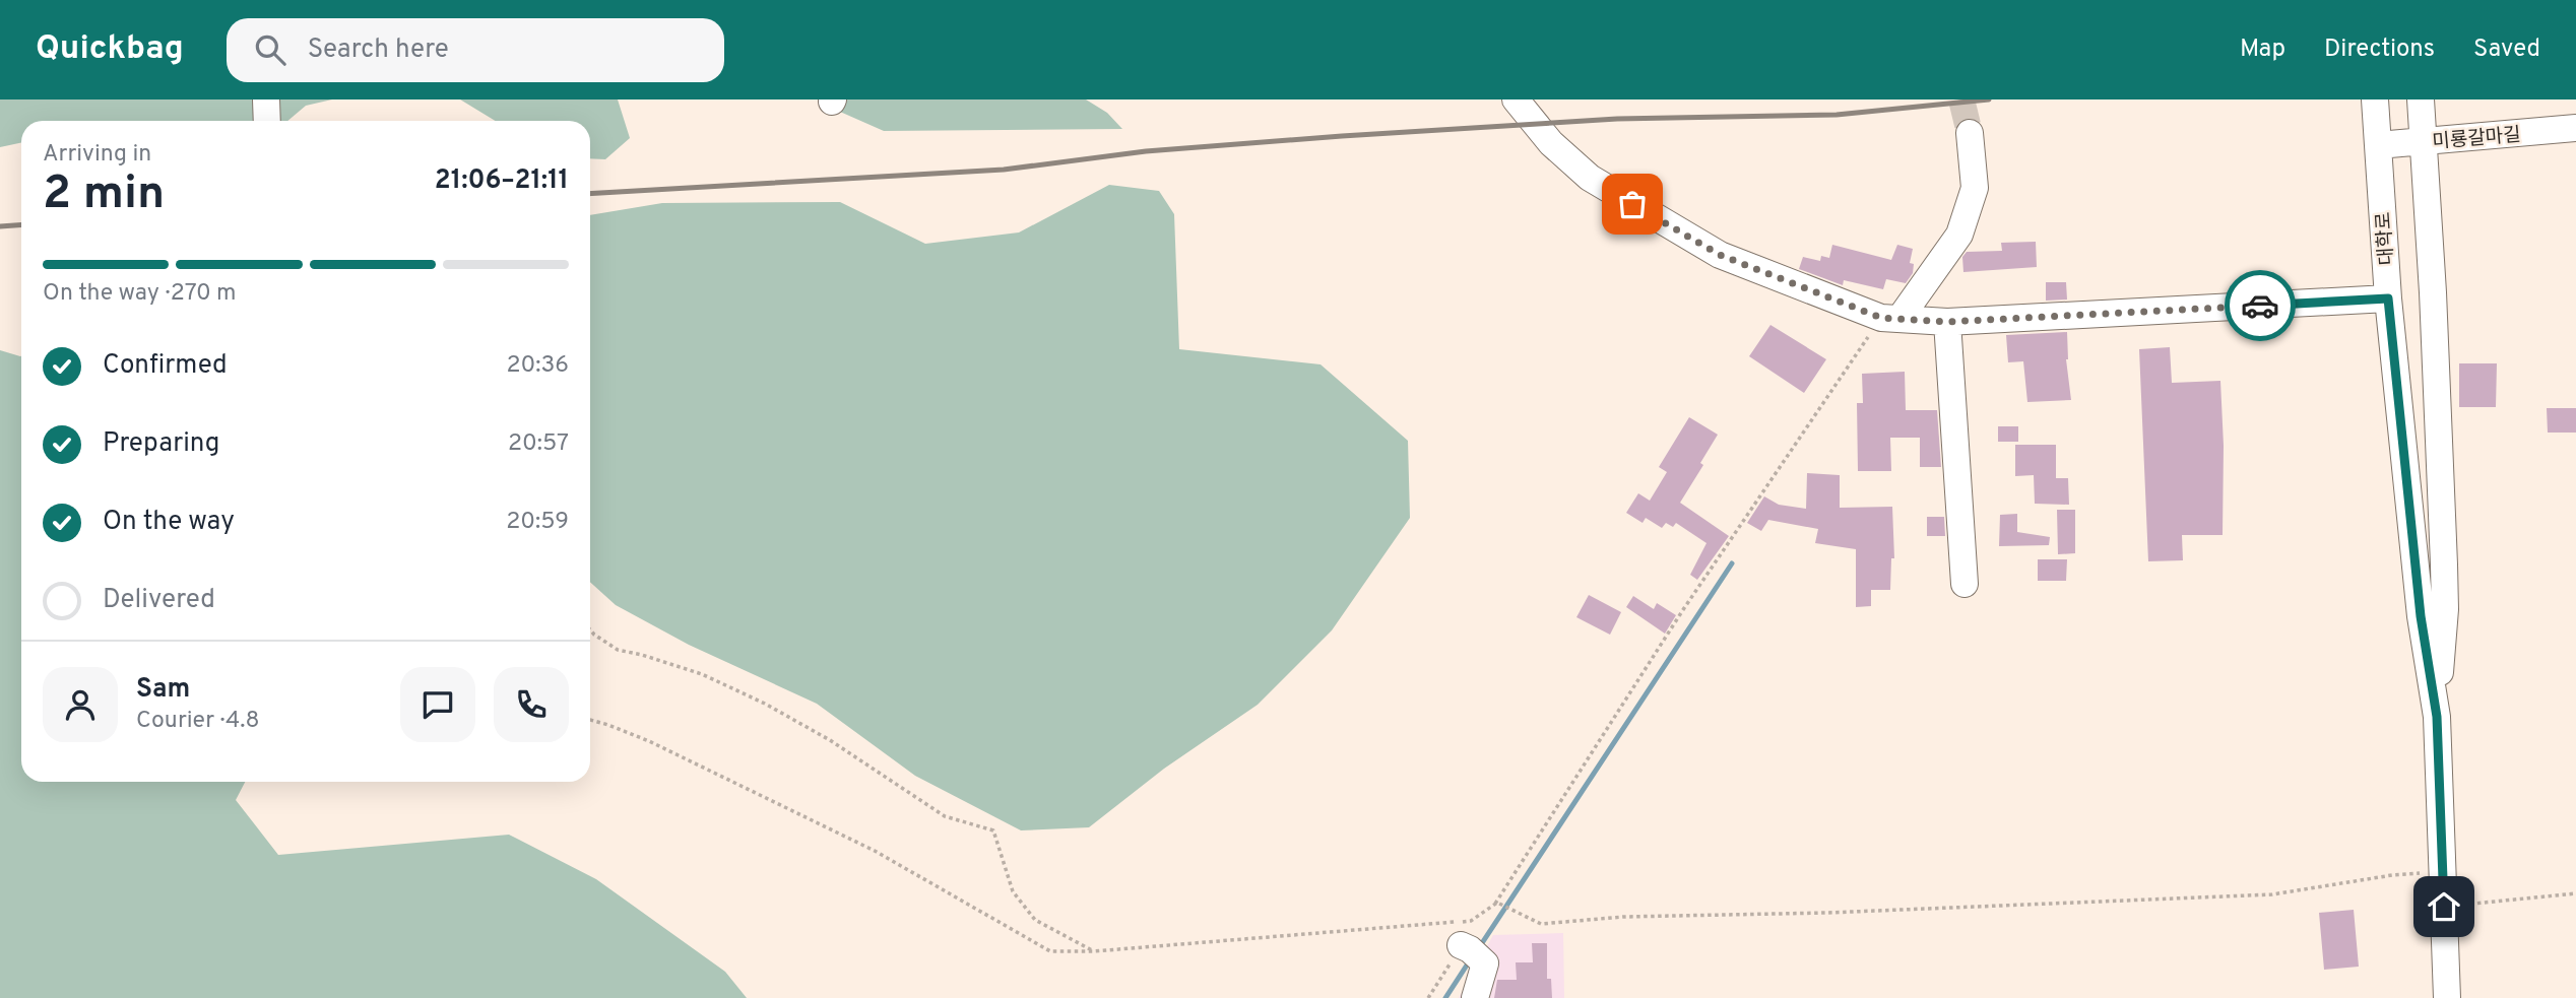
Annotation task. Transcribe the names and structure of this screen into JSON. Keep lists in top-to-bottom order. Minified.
{"streets":{"street":["미룡갈마길","대학로"]},"crossings":[["미룡갈마길","대학로"]],"page":{"header":"Quickbag","search":"Search here","nav":["Map","Directions","Saved"],"heading":["2 min","Arriving in","21:06–21:11"],"panel":["Sam","Courier · 4.8"],"bar":"On the way · 270 m","list":[["Confirmed","20:36"],["Preparing","20:57"],["On the way","20:59"],"Delivered"]}}
